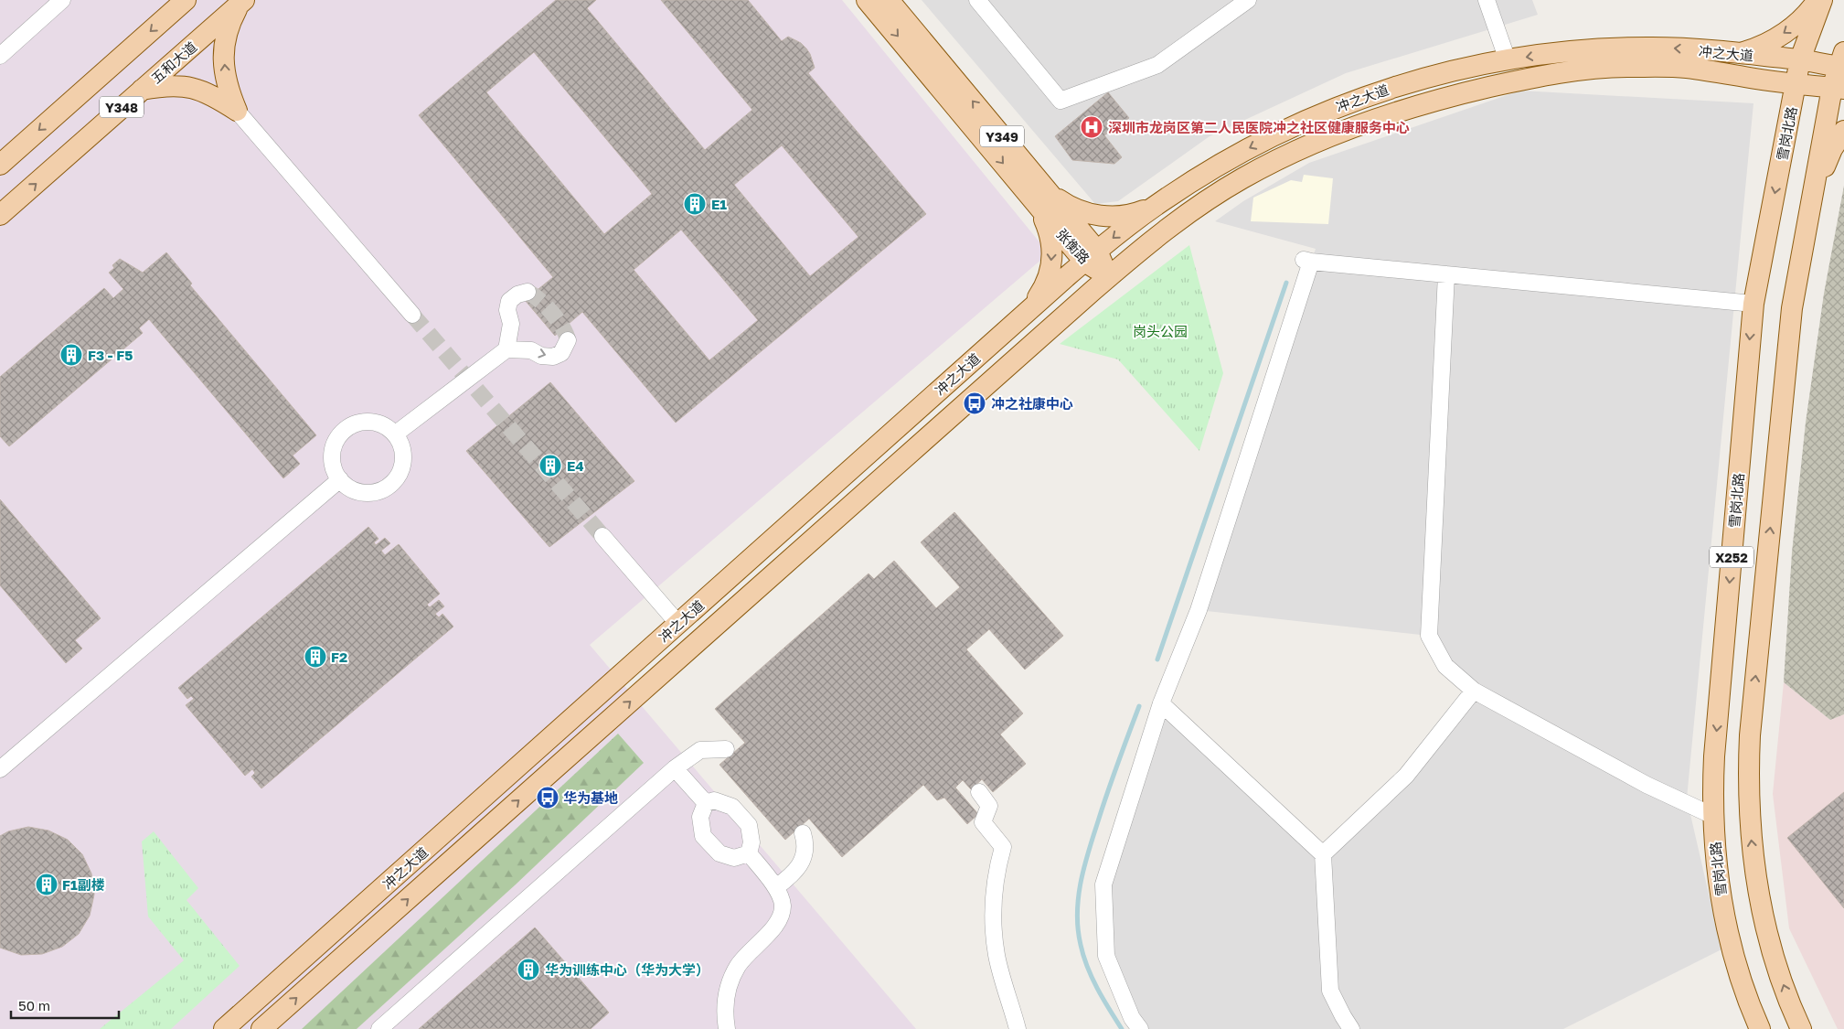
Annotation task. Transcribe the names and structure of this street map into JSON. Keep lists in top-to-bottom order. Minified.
{"streets":{"main road":["冲之大道","五和大道","Y348","雪岗北路","Y349","张衡路","X252"]},"crossings":[["冲之大道","雪岗北路"],["冲之大道","张衡路"],["冲之大道","X252"]],"parks":["岗头公园"],"places":{"hospital":["深圳市龙岗区第二人民医院冲之社区健康服务中心"],"building":["E1","F3 - F5","E4","F2","F1副楼","华为训练中心（华为大学）"],"bus stop":["冲之社康中心","华为基地"]},"scale_bar":"50 m"}
